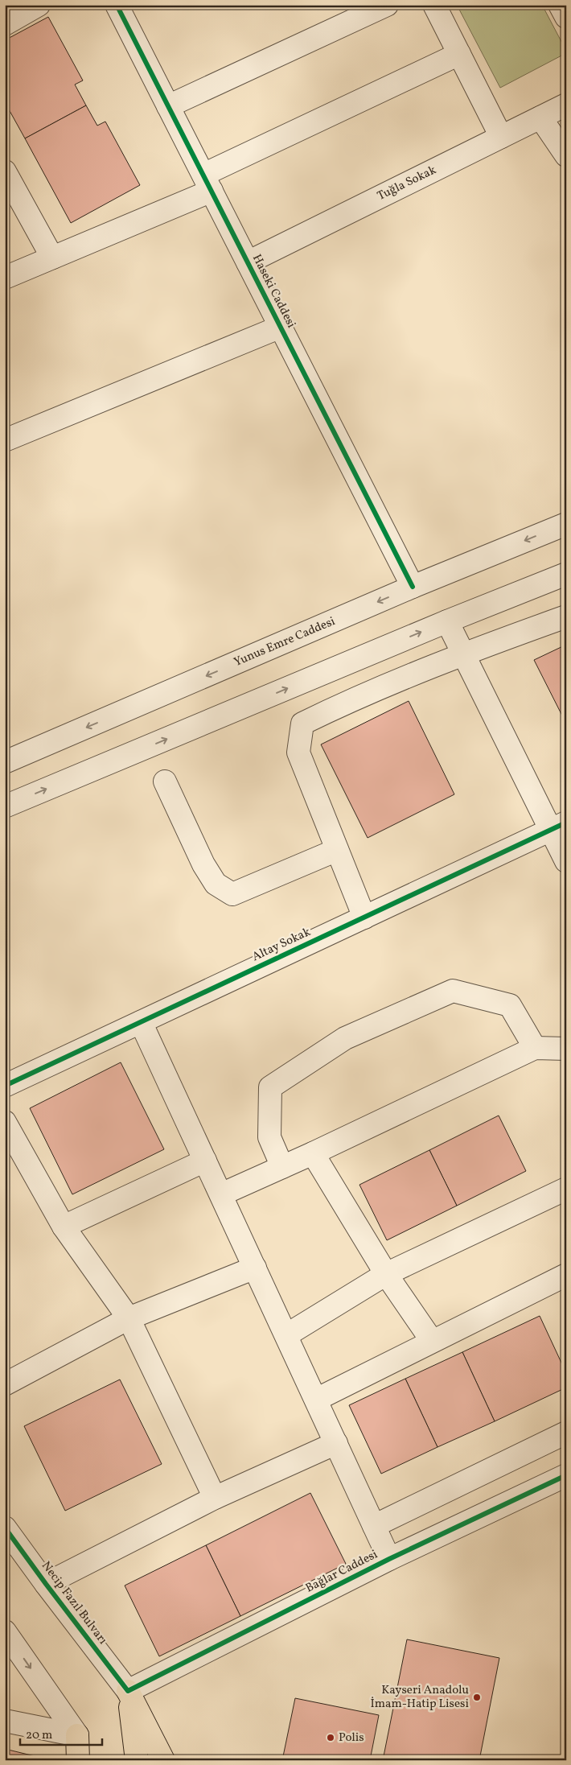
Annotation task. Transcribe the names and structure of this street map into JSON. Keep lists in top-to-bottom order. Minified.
{"streets":{"street":["Tuğla Sokak","Haseki Caddesi","Yunus Emre Caddesi","Altay Sokak","Bağlar Caddesi","Necip Fazıl Bulvarı"]},"crossings":[["Tuğla Sokak","Haseki Caddesi"],["Haseki Caddesi","Yunus Emre Caddesi"],["Bağlar Caddesi","Necip Fazıl Bulvarı"]],"places":["Kayseri Anadolu İmam-Hatip Lisesi","Polis"],"scale_bar":"20 m"}
